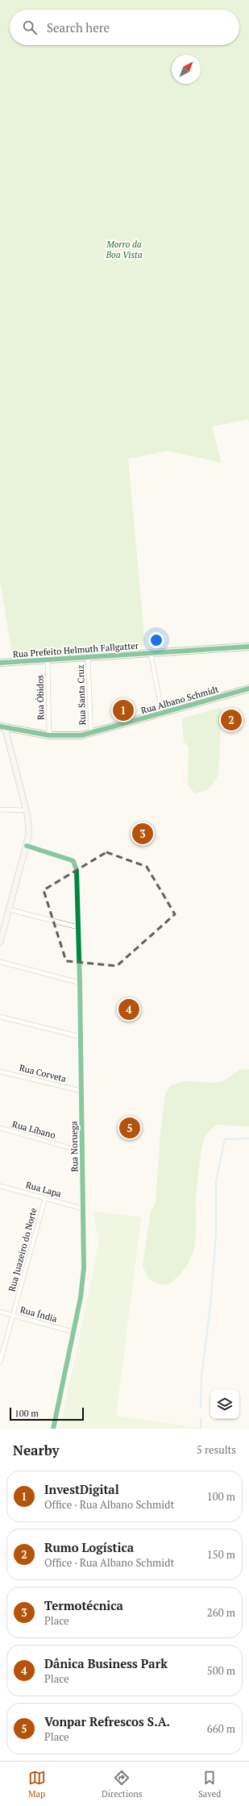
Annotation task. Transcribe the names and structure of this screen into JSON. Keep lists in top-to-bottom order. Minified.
{"streets":{"main road":["Rua Prefeito Helmuth Fallgatter","Rua Albano Schmidt"],"street":["Rua Santa Cruz","Rua Óbidos","Rua Corveta","Rua Líbano","Rua Noruega","Rua Lapa","Rua Juazeiro do Norte","Rua Índia"]},"crossings":[["Rua Prefeito Helmuth Fallgatter","Rua Santa Cruz"],["Rua Prefeito Helmuth Fallgatter","Rua Óbidos"],["Rua Santa Cruz","Rua Albano Schmidt"],["Rua Óbidos","Rua Albano Schmidt"],["Rua Corveta","Rua Noruega"],["Rua Líbano","Rua Noruega"],["Rua Noruega","Rua Lapa"],["Rua Noruega","Rua Índia"],["Rua Lapa","Rua Juazeiro do Norte"],["Rua Juazeiro do Norte","Rua Índia"]],"parks":["Morro da Boa Vista"],"scale_bar":"100 m","north":"top right","page":{"search":"Search here","pins":["1","2","3","4","5"],"scale":"100 m","heading":["Nearby","5 results"],"list":[{"mark":"1","name":"InvestDigital","note":"Office · Rua Albano Schmidt","value":"100 m"},{"mark":"2","name":"Rumo Logística","note":"Office · Rua Albano Schmidt","value":"150 m"},{"mark":"3","name":"Termotécnica","note":"Place","value":"260 m"},{"mark":"4","name":"Dânica Business Park","note":"Place","value":"500 m"},{"mark":"5","name":"Vonpar Refrescos S.A.","note":"Place","value":"660 m"}],"nav":["Map","Directions","Saved"]}}
